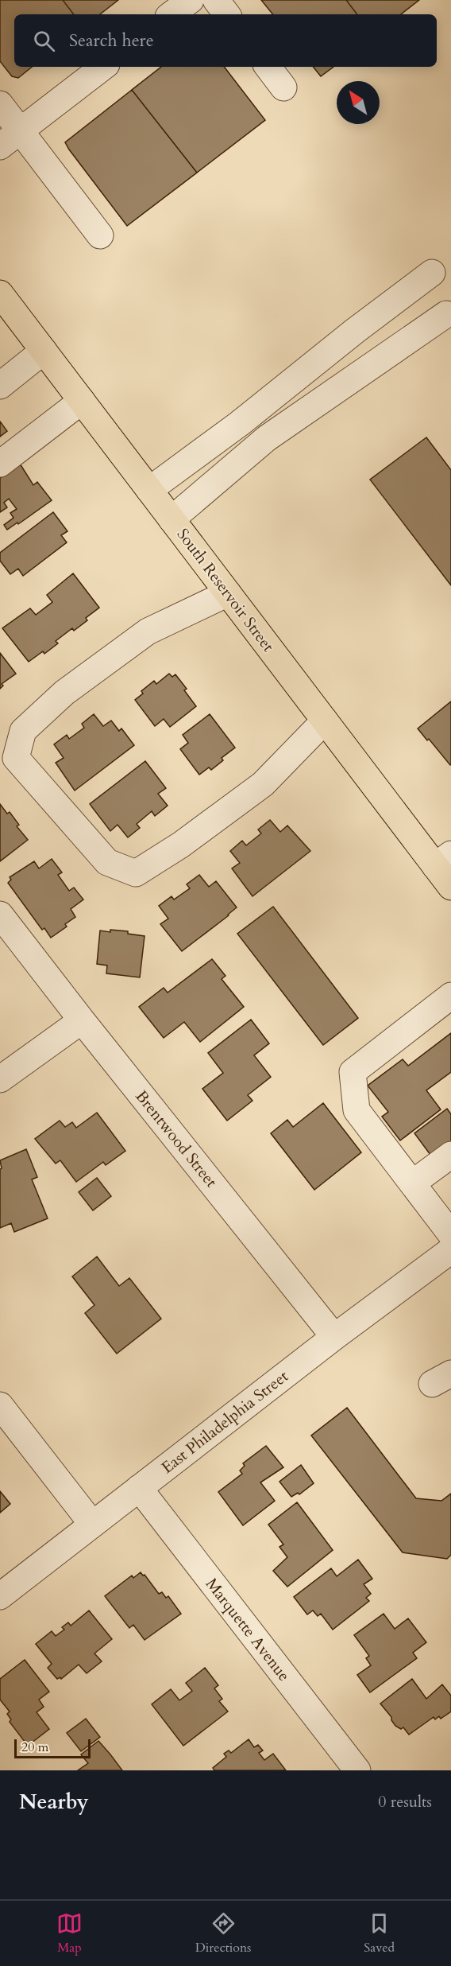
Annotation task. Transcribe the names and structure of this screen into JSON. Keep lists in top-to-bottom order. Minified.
{"streets":{"main road":["South Reservoir Street"],"street":["Brentwood Street","East Philadelphia Street","Marquette Avenue"]},"crossings":[["Brentwood Street","East Philadelphia Street"],["East Philadelphia Street","Marquette Avenue"]],"scale_bar":"20 m","north":"top left","page":{"search":"Search here","scale":"20 m","heading":["Nearby","0 results"],"nav":["Map","Directions","Saved"]}}
